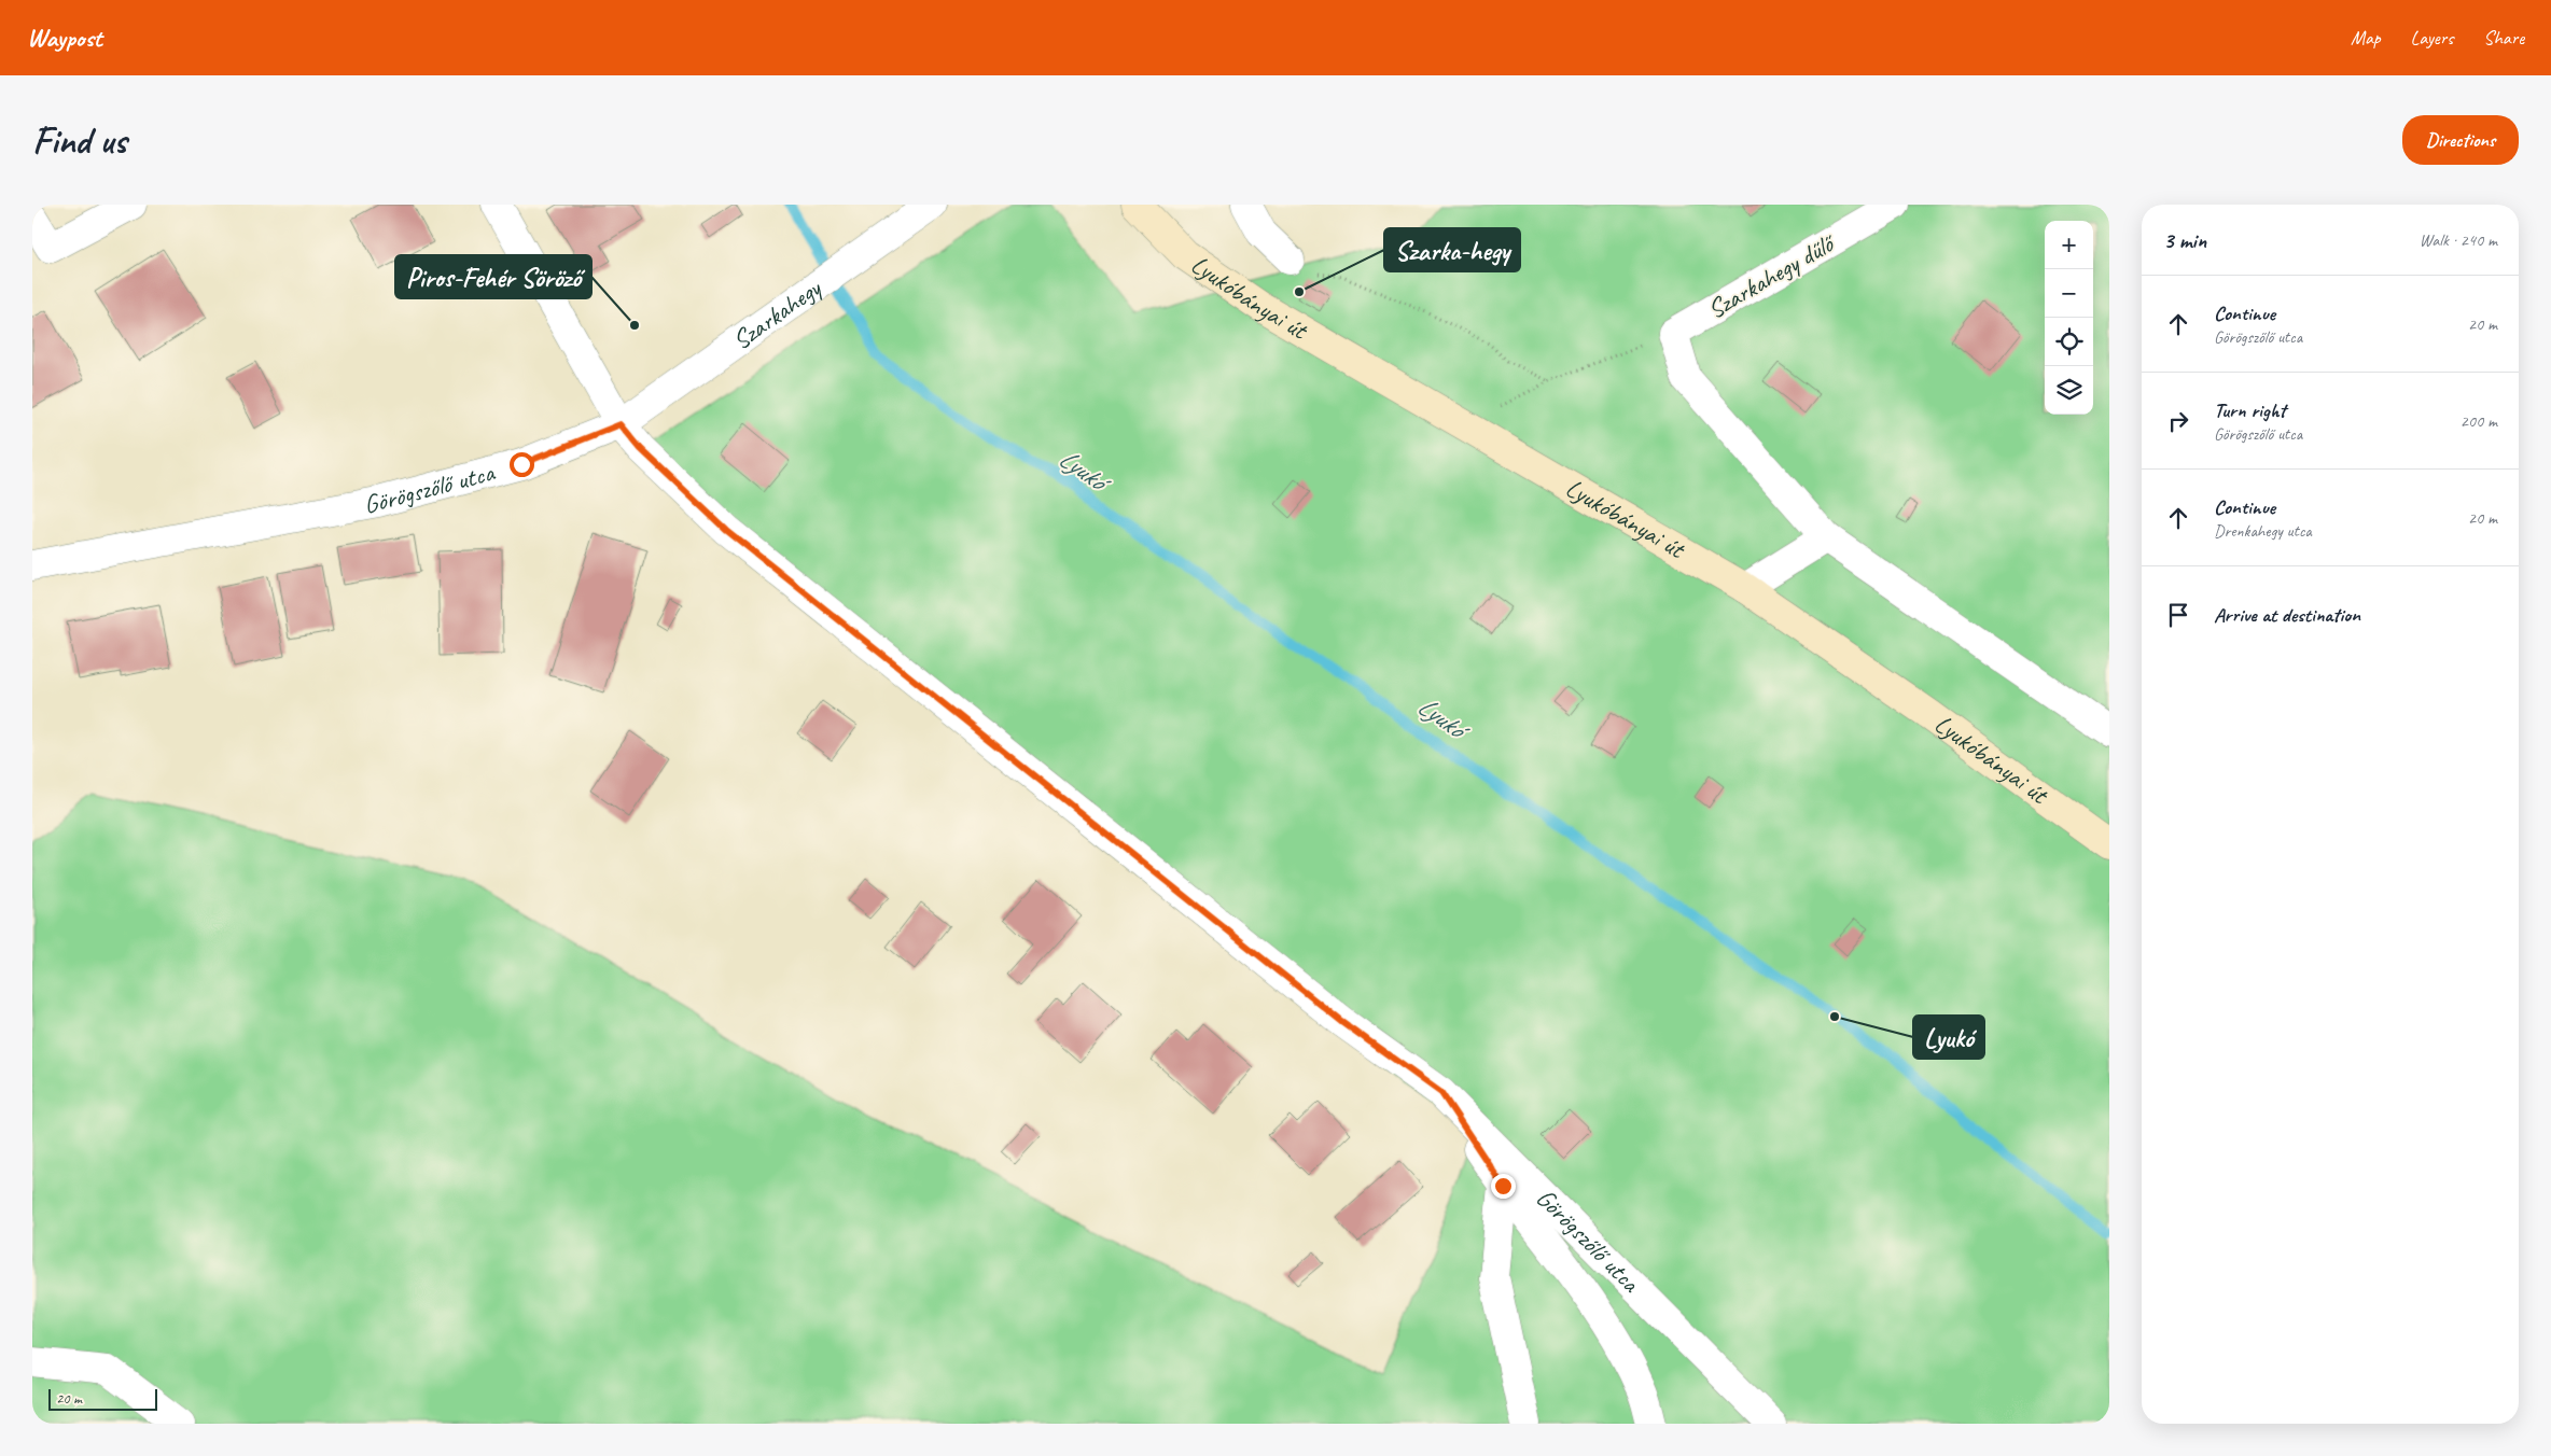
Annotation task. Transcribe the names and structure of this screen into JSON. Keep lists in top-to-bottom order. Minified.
{"streets":{"main road":["Lyukóbányai út"],"street":["Szarkahegy dűlő","Szarkahegy","Görögszőlő utca"]},"crossings":[["Szarkahegy","Görögszőlő utca"]],"water":["Lyukó"],"places":["Szarka-hegy","Piros-Fehér Söröző","Lyukó"],"scale_bar":"20 m","page":{"header":"Waypost","nav":["Map","Layers","Share"],"buttons":"Directions","title":"Find us","heading":["3 min","Walk · 240 m"],"map_buttons":["+","−"],"list":[["Continue","Görögszőlő utca","20 m"],["Turn right","Görögszőlő utca","200 m"],["Continue","Drenkahegy utca","20 m"],"Arrive at destination"],"scale":"20 m"}}
